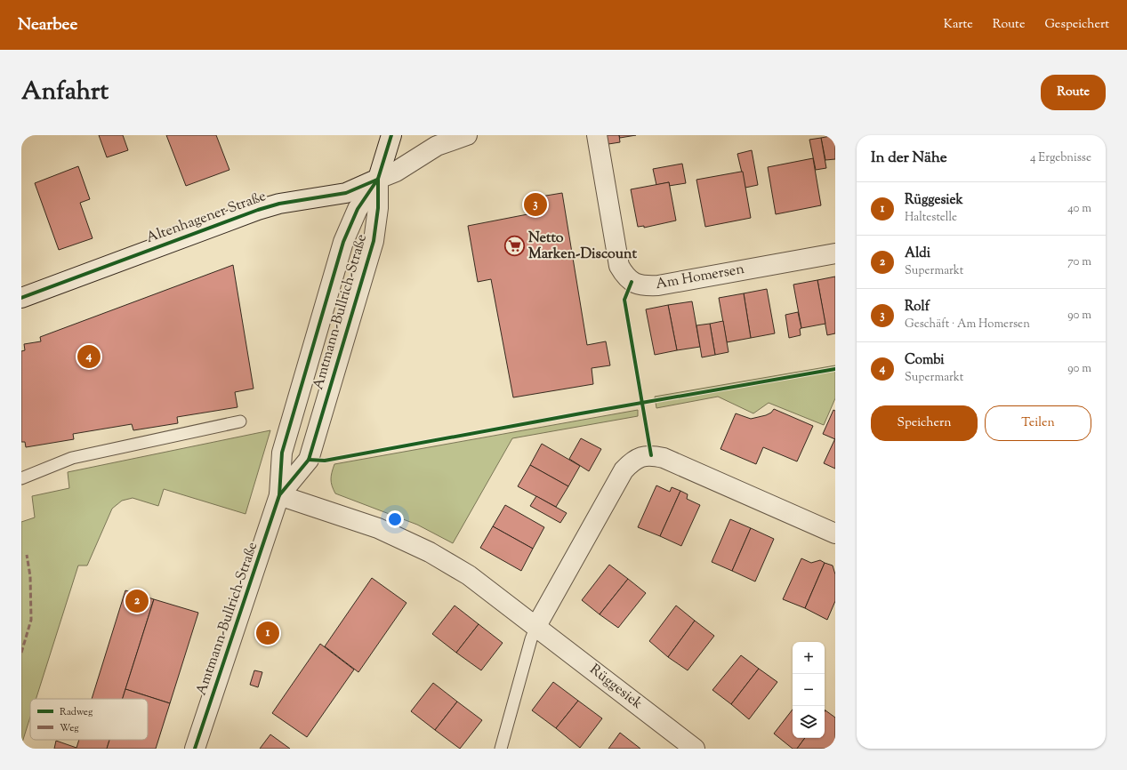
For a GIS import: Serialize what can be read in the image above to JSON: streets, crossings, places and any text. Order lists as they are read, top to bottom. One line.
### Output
{"streets":{"street":["Altenhagener Straße","Am Homersen","Amtmann-Bullrich-Straße","Rüggesiek"]},"crossings":[["Altenhagener Straße","Amtmann-Bullrich-Straße"],["Amtmann-Bullrich-Straße","Rüggesiek"]],"places":{"supermarket":["Netto Marken-Discount"]},"legend":["Radweg","Weg"],"page":{"header":"Nearbee","nav":["Karte","Route","Gespeichert"],"title":"Anfahrt","buttons":["Route",["Speichern","Teilen"]],"heading":["In der Nähe","4 Ergebnisse"],"list":[{"mark":"1","name":"Rüggesiek","note":"Haltestelle","value":"40 m"},{"mark":"2","name":"Aldi","note":"Supermarkt","value":"70 m"},{"mark":"3","name":"Rolf","note":"Geschäft · Am Homersen","value":"90 m"},{"mark":"4","name":"Combi","note":"Supermarkt","value":"90 m"}],"pins":["3","4","2","1"],"map_buttons":["+","−"]}}
